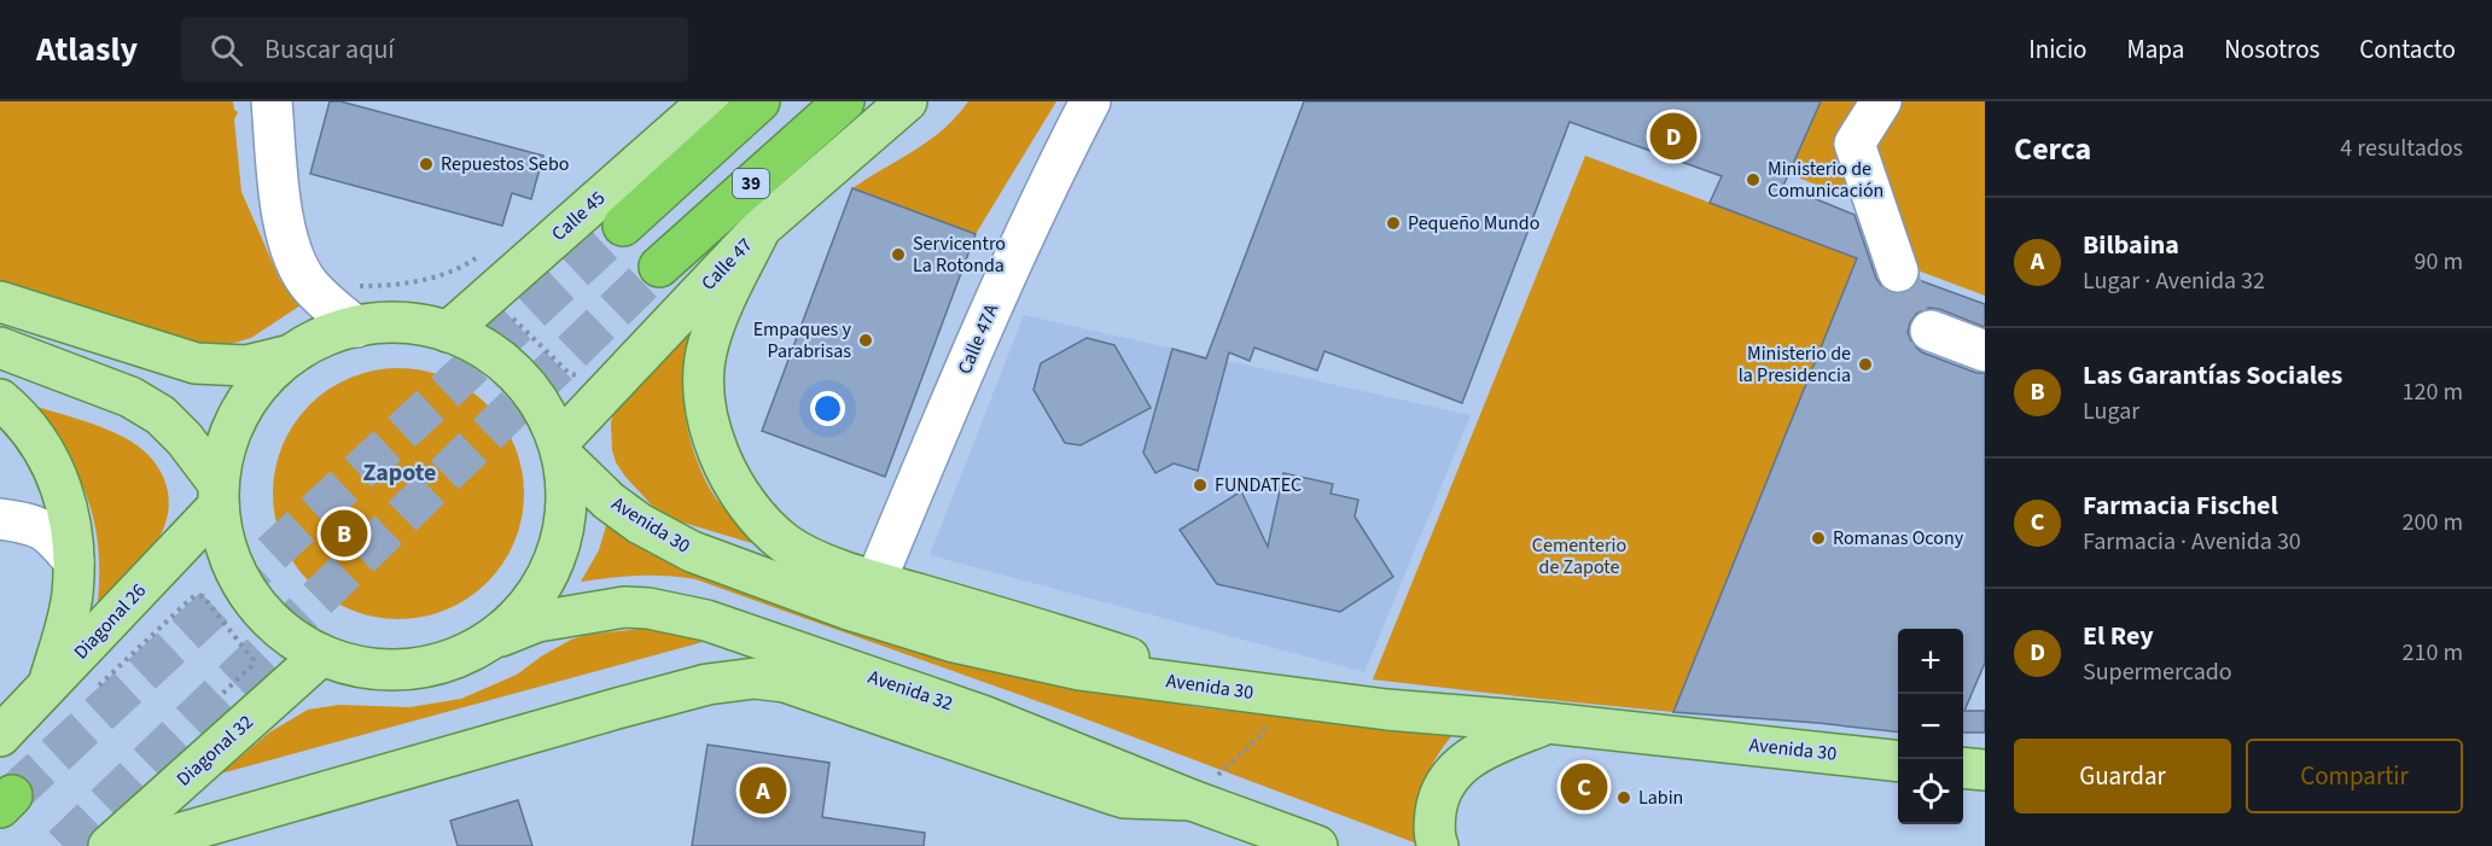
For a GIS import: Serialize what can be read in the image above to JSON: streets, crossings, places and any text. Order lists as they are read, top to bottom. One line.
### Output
{"streets":{"highway":["39"],"main road":["Calle 45","Calle 47","Avenida 30","Diagonal 26","Avenida 32","Diagonal 32"],"street":["Calle 47A"]},"crossings":[["Calle 47","Avenida 30"]],"districts":["Zapote"],"parks":["Cementerio de Zapote"],"places":["Repuestos Sebo","Ministerio de Comunicación","Pequeño Mundo","Servicentro La Rotonda","Empaques y Parabrisas","Ministerio de la Presidencia","FUNDATEC","Romanas Ocony","Labin"],"page":{"header":"Atlasly","search":"Buscar aquí","nav":["Inicio","Mapa","Nosotros","Contacto"],"heading":["Cerca","4 resultados"],"pins":["D","B","C","A"],"list":[{"mark":"A","name":"Bilbaina","note":"Lugar · Avenida 32","value":"90 m"},{"mark":"B","name":"Las Garantías Sociales","note":"Lugar","value":"120 m"},{"mark":"C","name":"Farmacia Fischel","note":"Farmacia · Avenida 30","value":"200 m"},{"mark":"D","name":"El Rey","note":"Supermercado","value":"210 m"}],"map_buttons":["+","−"],"buttons":["Guardar","Compartir"]}}
